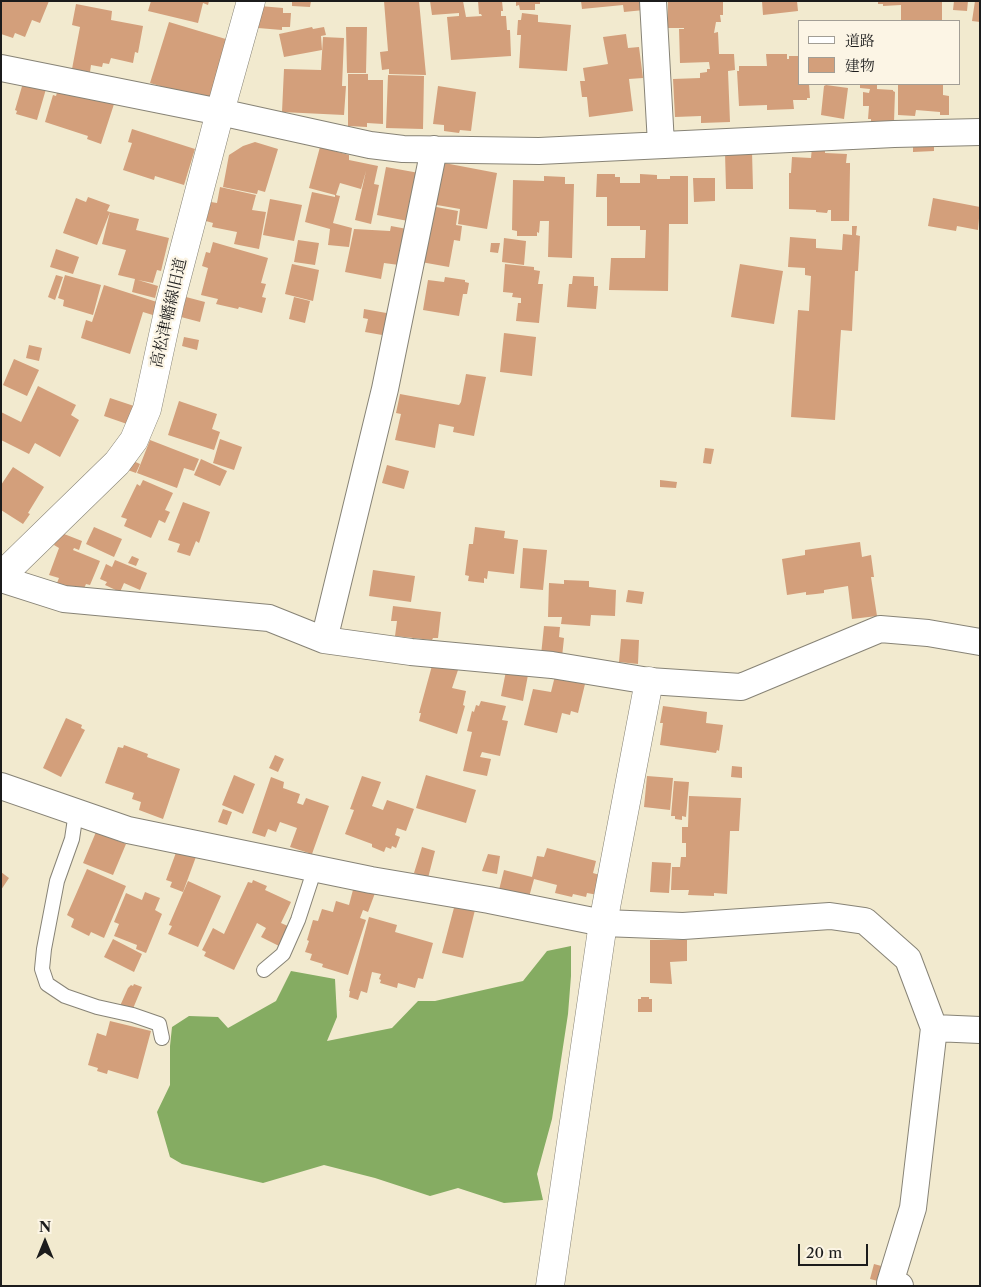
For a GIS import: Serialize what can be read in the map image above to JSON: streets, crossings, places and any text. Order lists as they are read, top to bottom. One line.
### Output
{"streets":{"street":["高松津幡線旧道"]},"legend":["道路","建物"],"scale_bar":"20 m","north":"top"}
